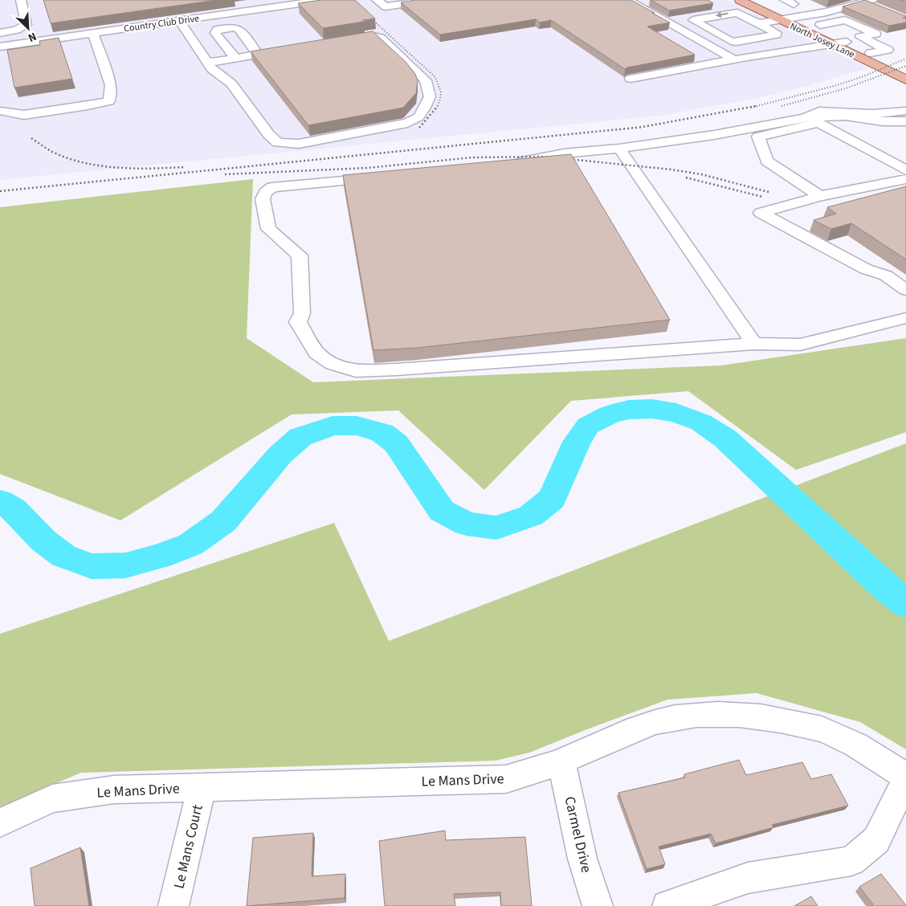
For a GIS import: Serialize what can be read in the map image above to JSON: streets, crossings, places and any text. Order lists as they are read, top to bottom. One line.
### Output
{"streets":{"main road":["North Josey Lane"],"street":["Country Club Drive","Le Mans Drive","Carmel Drive","Le Mans Court"]},"crossings":[["Le Mans Drive","Carmel Drive"],["Le Mans Drive","Le Mans Court"]],"north":"bottom right"}
